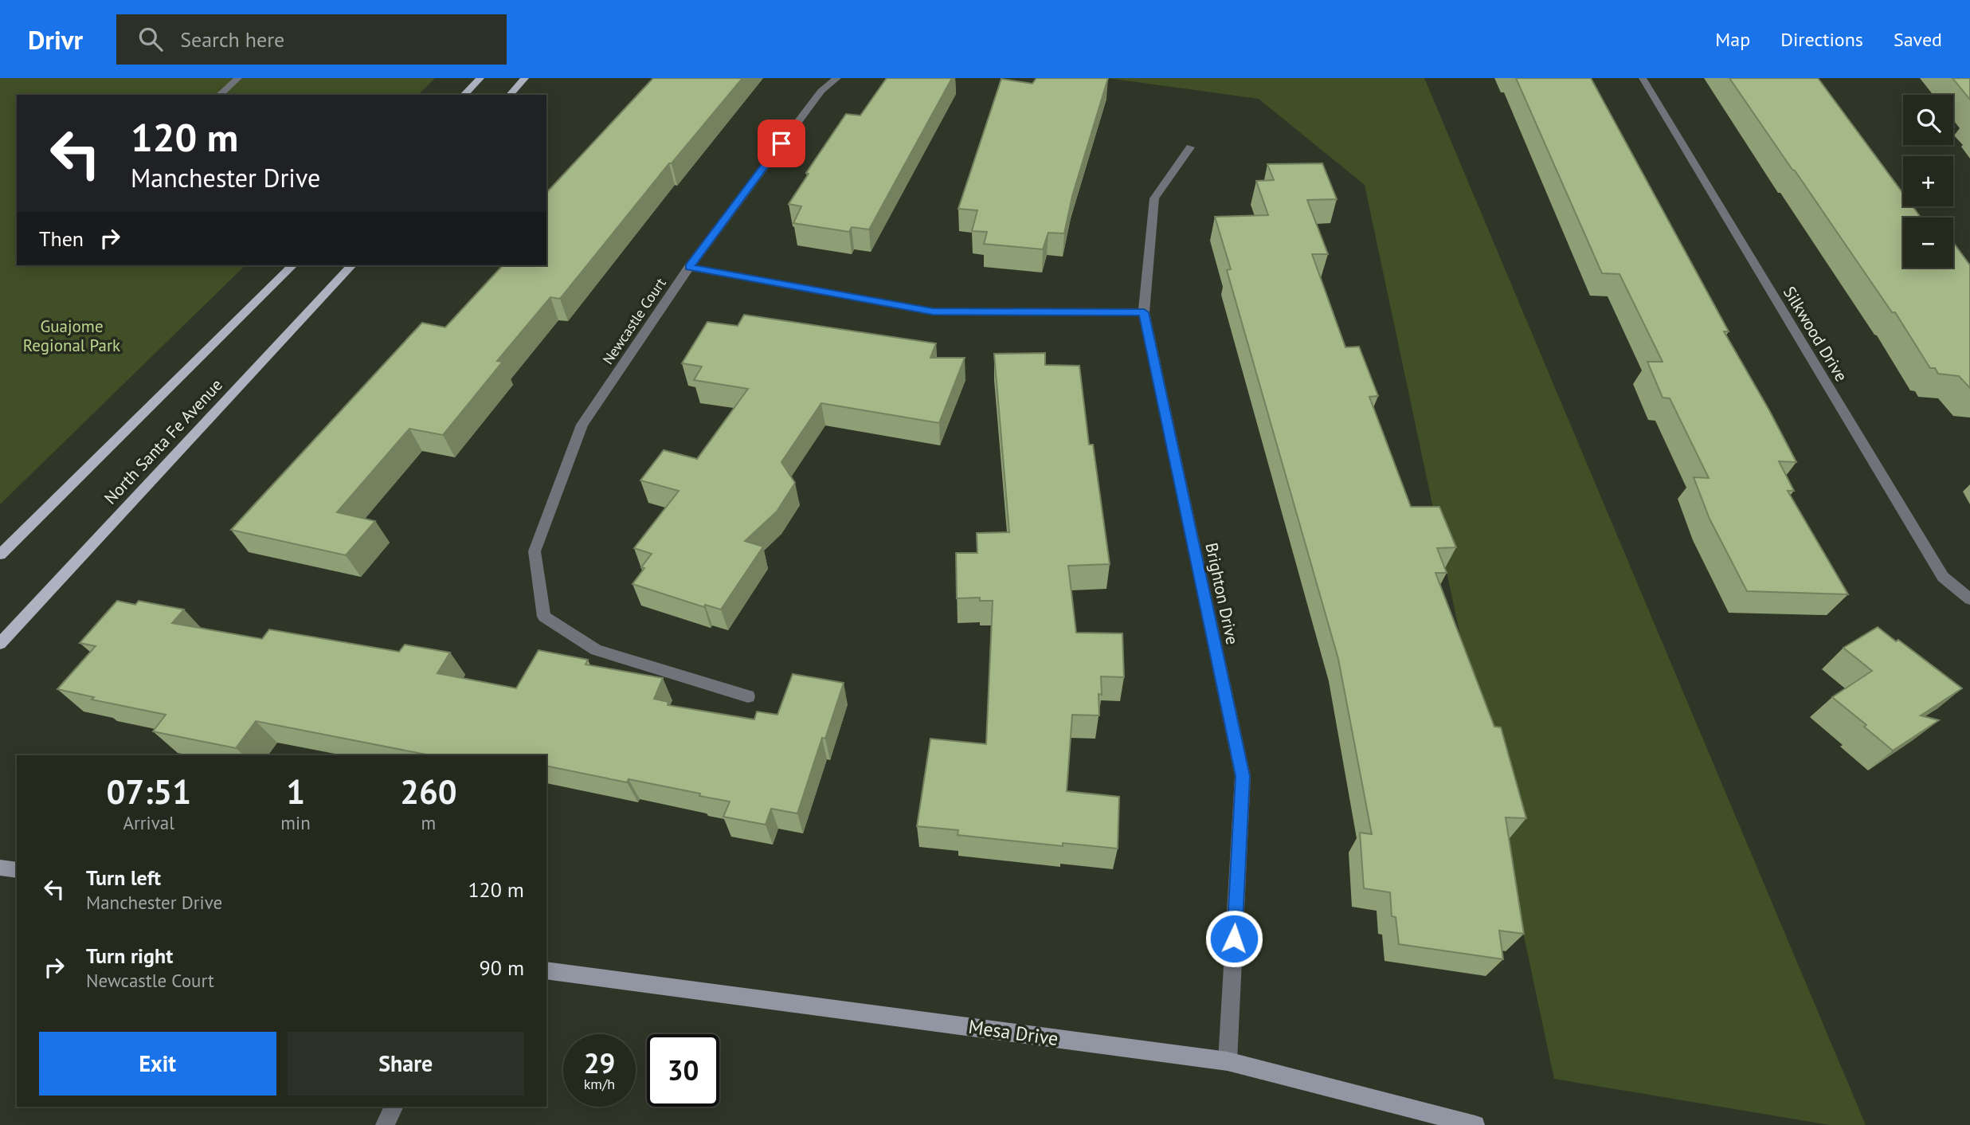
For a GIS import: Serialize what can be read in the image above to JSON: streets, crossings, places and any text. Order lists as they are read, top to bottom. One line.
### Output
{"streets":{"main road":["North Santa Fe Avenue","Mesa Drive"],"street":["Newcastle Court","Silkwood Drive","Brighton Drive"]},"crossings":[["Brighton Drive","Mesa Drive"]],"parks":["Guajome Regional Park"],"page":{"header":"Drivr","search":"Search here","nav":["Map","Directions","Saved"],"map_buttons":["+","−"],"turn":["120 m","Manchester Drive"],"then":"Then","eta":["07:51","Arrival","1","min","260","m"],"list":[{"name":"Turn left","note":"Manchester Drive","value":"120 m"},{"name":"Turn right","note":"Newcastle Court","value":"90 m"}],"buttons":["Exit","Share"],"speed":"29 km/h","limit":"30"}}
